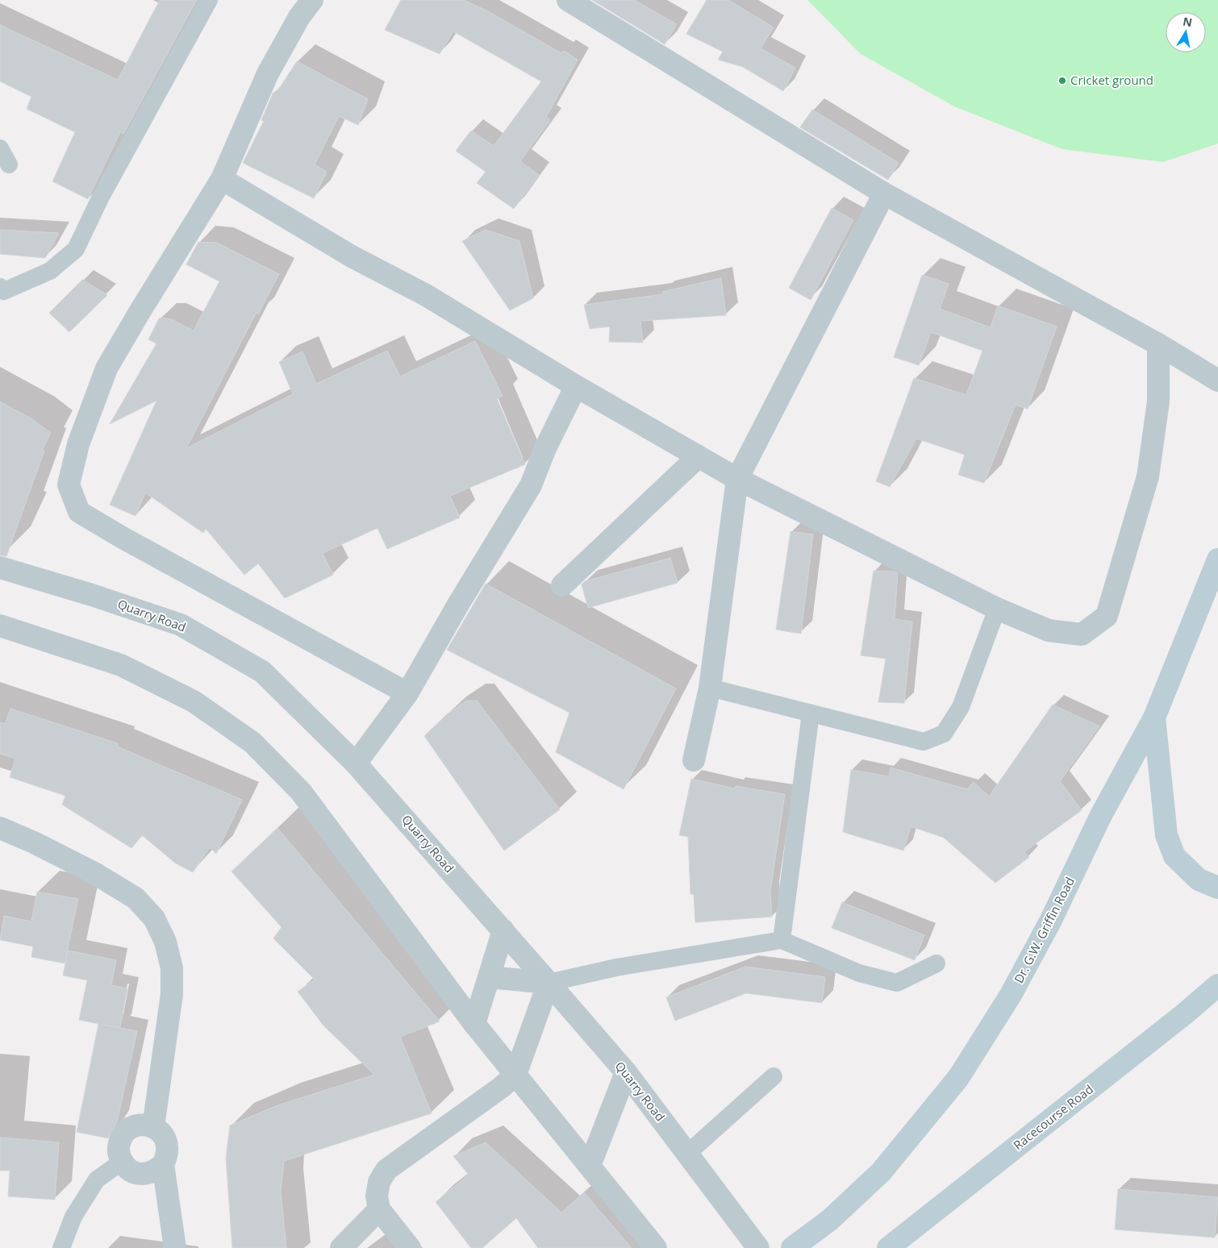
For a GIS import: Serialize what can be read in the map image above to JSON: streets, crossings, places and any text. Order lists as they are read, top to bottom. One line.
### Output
{"streets":{"main road":["Dr. G.W. Griffin Road","Racecourse Road"],"street":["Quarry Road"]},"places":["Cricket ground"],"north":"top"}
